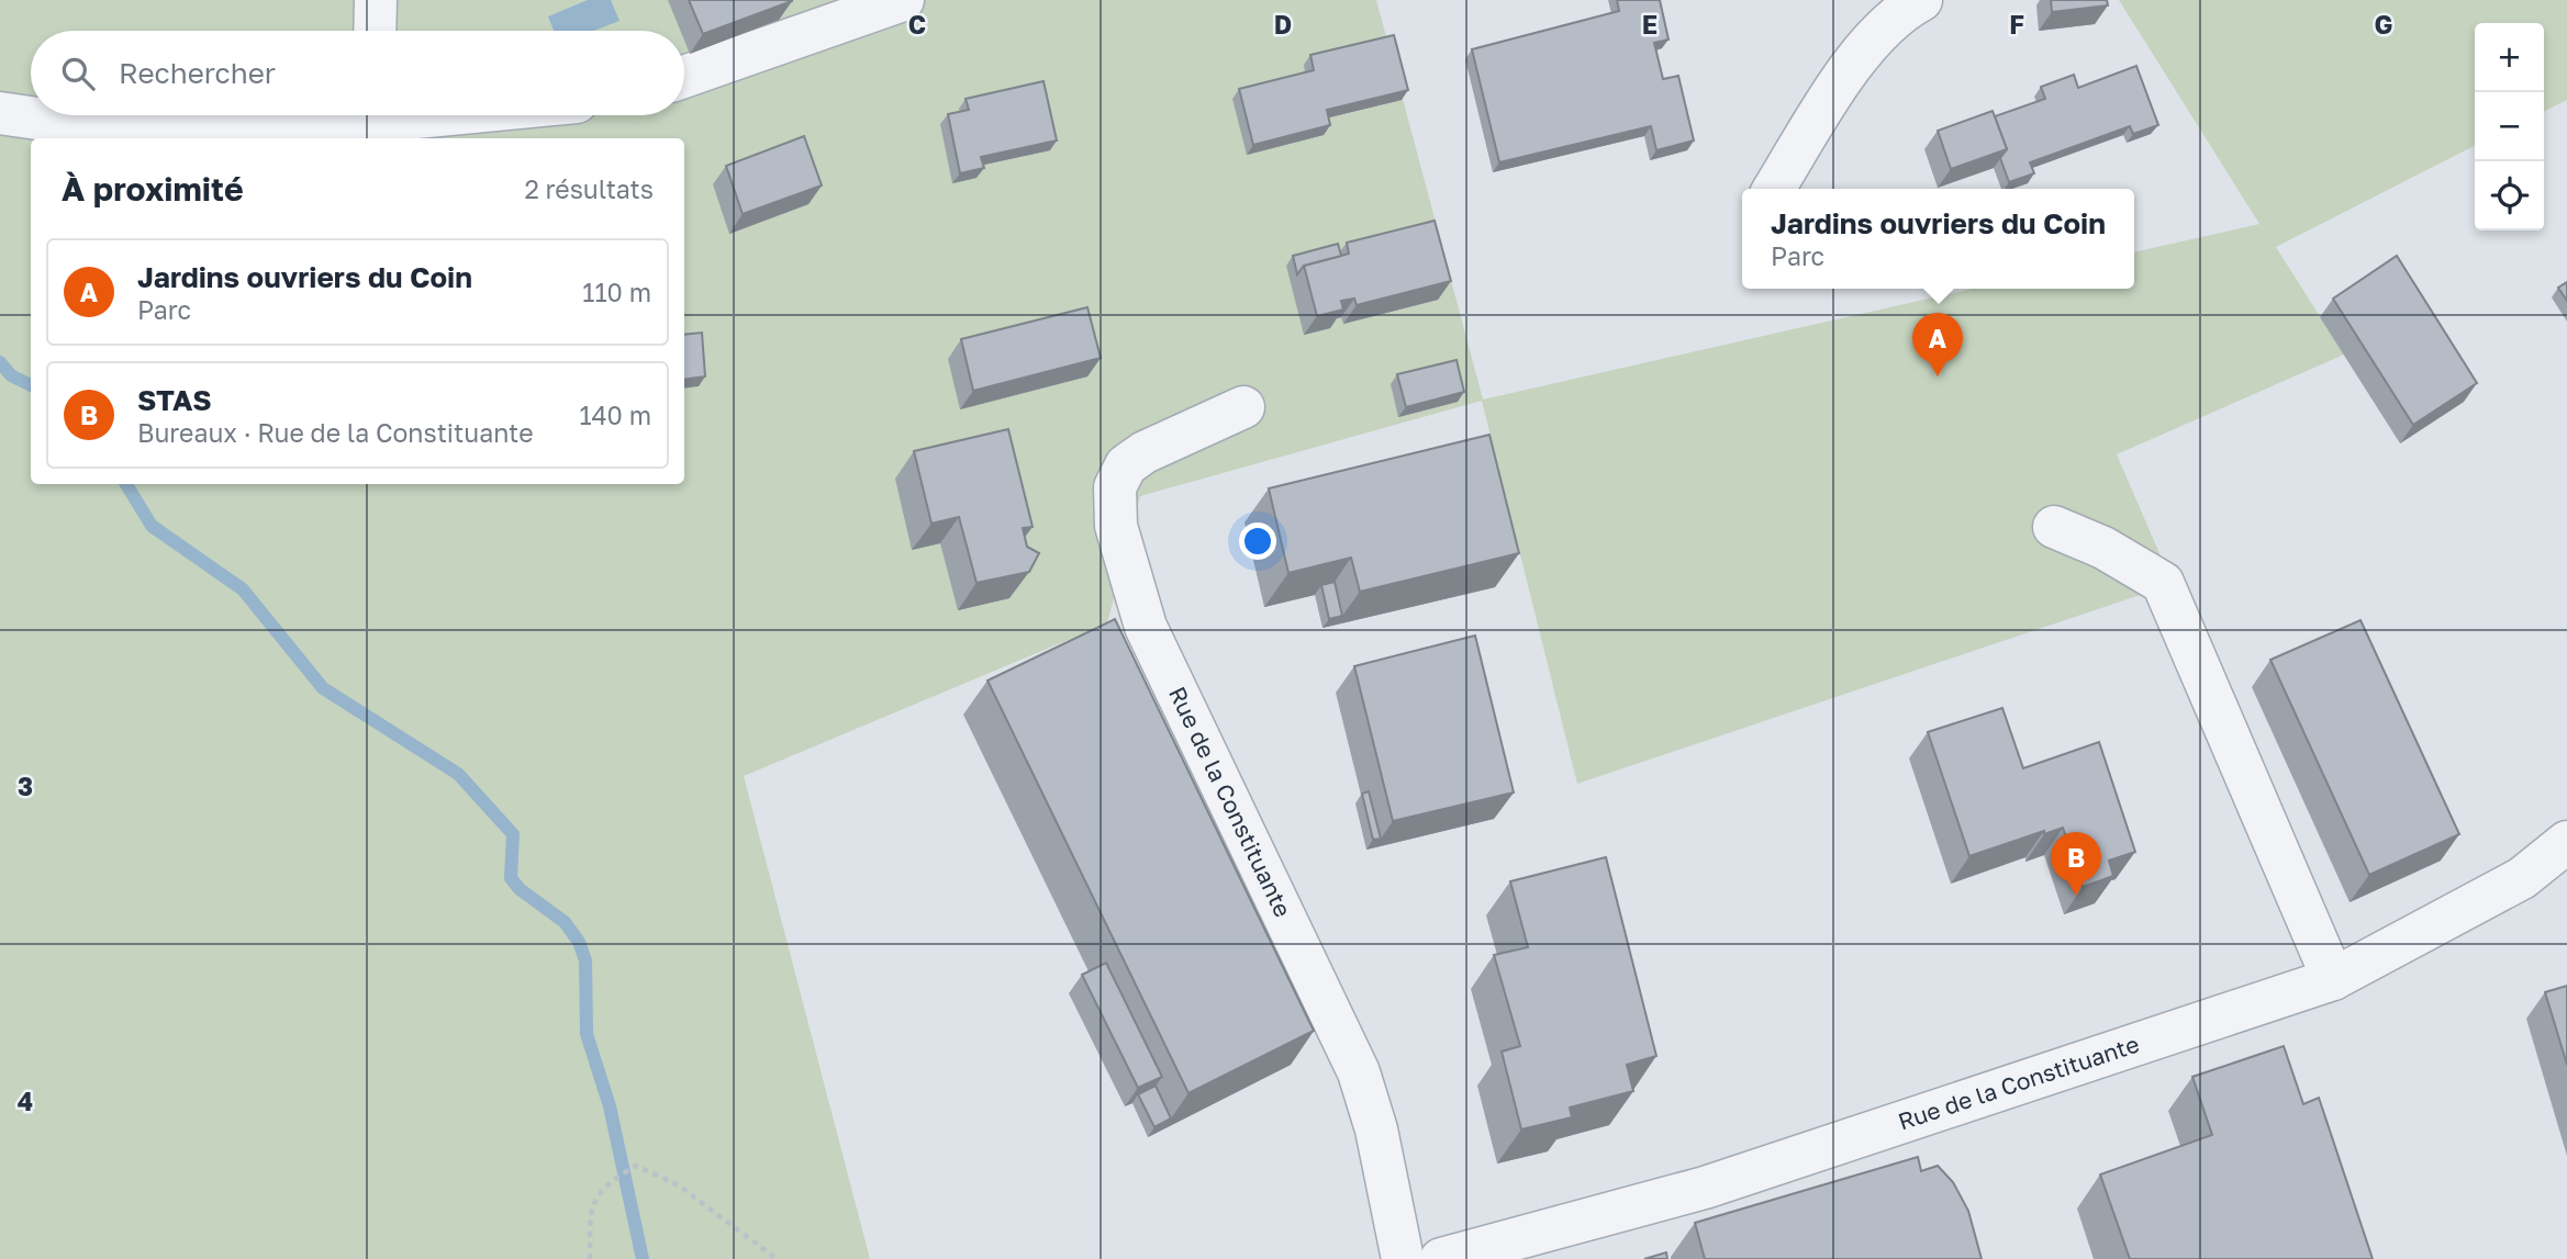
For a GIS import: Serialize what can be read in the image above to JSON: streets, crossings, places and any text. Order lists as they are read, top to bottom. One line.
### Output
{"streets":{"street":["Rue de la Constituante"]},"page":{"map_buttons":["+","−"],"search":"Rechercher","heading":["À proximité","2 résultats"],"popup":["Jardins ouvriers du Coin","Parc"],"list":[{"mark":"A","name":"Jardins ouvriers du Coin","note":"Parc","value":"110 m"},{"mark":"B","name":"STAS","note":"Bureaux · Rue de la Constituante","value":"140 m"}],"pins":["A","B"]},"grid":{"columns":["C","D","E","F","G"],"rows":["3","4"]}}
